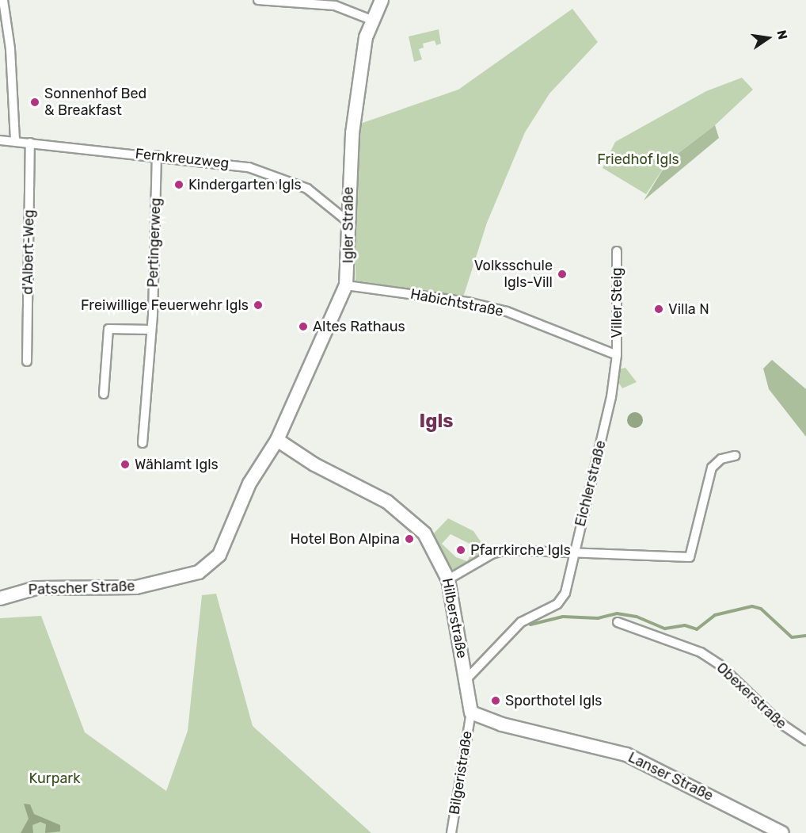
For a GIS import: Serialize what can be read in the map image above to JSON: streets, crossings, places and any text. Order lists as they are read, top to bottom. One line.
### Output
{"streets":{"main road":["Igler Straße","Patscher Straße","Hilberstraße","Lanser Straße"],"street":["Fernkreuzweg","Pertingerweg","d'Albert-Weg","Habichtstraße","Viller Steig","Eichlerstraße","Obexerstraße","Bilgeristraße"]},"crossings":[["Fernkreuzweg","Igler Straße"],["Fernkreuzweg","Pertingerweg"],["Fernkreuzweg","d'Albert-Weg"],["Igler Straße","Habichtstraße"],["Igler Straße","Patscher Straße"],["Igler Straße","Hilberstraße"],["Habichtstraße","Viller Steig"],["Habichtstraße","Eichlerstraße"],["Viller Steig","Eichlerstraße"],["Eichlerstraße","Hilberstraße"],["Patscher Straße","Hilberstraße"],["Hilberstraße","Bilgeristraße"],["Hilberstraße","Lanser Straße"],["Bilgeristraße","Lanser Straße"]],"districts":["Igls"],"parks":["Friedhof Igls","Kurpark"],"places":["Sonnenhof Bed & Breakfast","Kindergarten Igls","Volksschule Igls-Vill","Freiwillige Feuerwehr Igls","Villa N","Altes Rathaus","Wählamt Igls","Hotel Bon Alpina","Pfarrkirche Igls","Sporthotel Igls"],"north":"right"}
